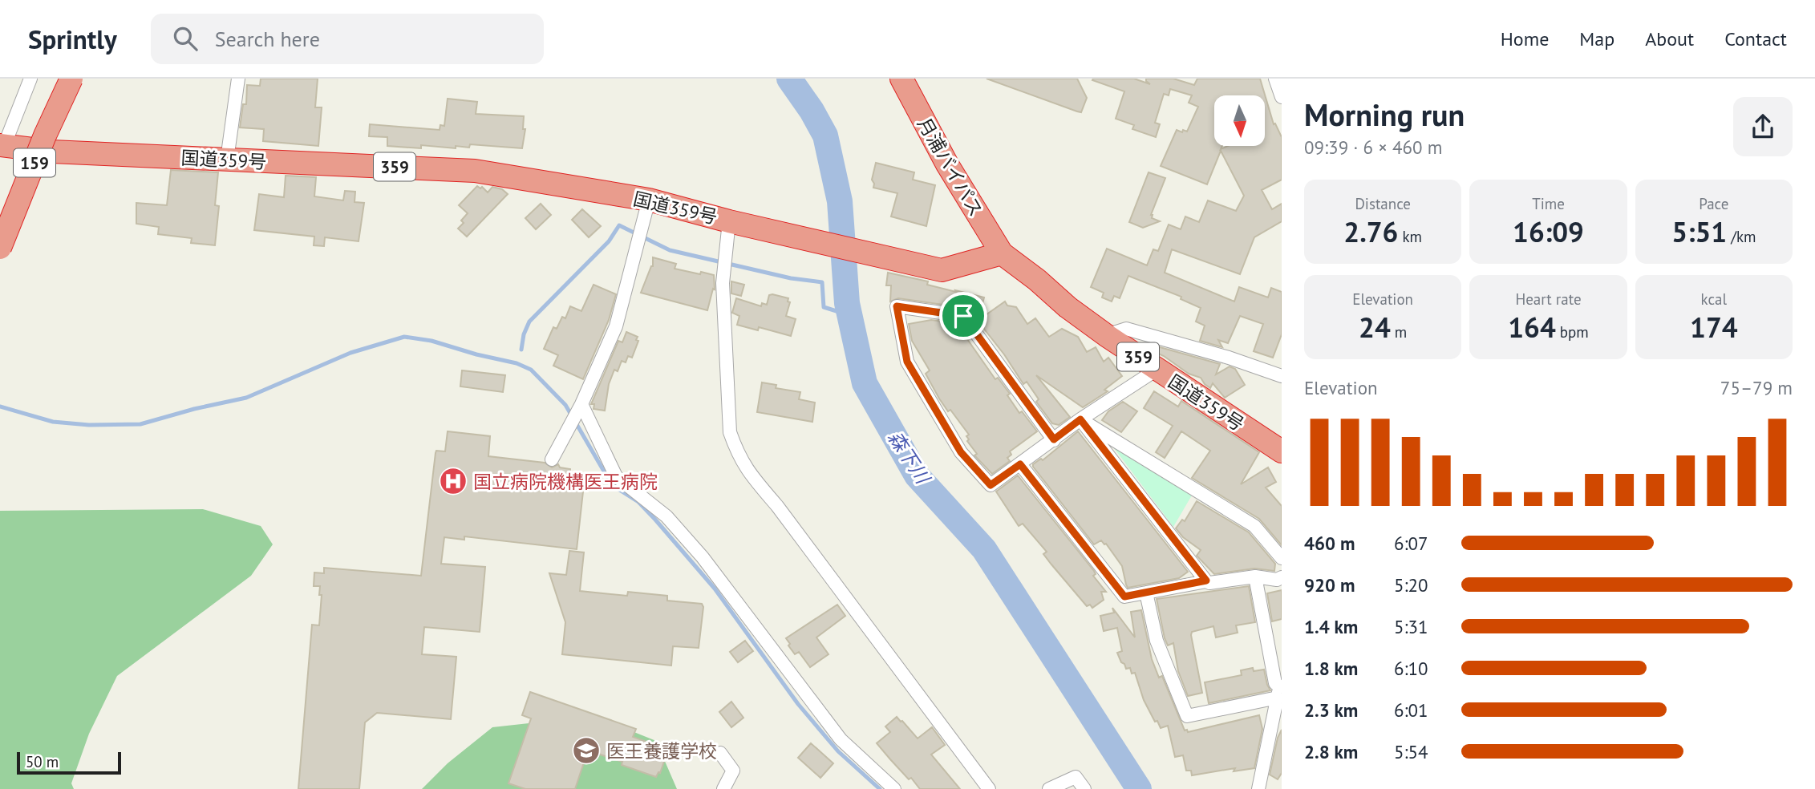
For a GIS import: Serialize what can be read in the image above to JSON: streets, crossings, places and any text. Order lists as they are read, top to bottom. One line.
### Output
{"streets":{"highway":["国道359号","159","359","月浦バイパス"]},"crossings":[["国道359号","月浦バイパス"]],"water":["森下川"],"places":{"hospital":["国立病院機構医王病院"],"school or university":["医王養護学校"]},"scale_bar":"50 m","north":"bottom","page":{"header":"Sprintly","search":"Search here","nav":["Home","Map","About","Contact"],"heading":["Morning run","09:39 · 6 × 460 m"],"stats":[["Distance","2.76 km"],["Time","16:09"],["Pace","5:51 /km"],["Elevation","24 m"],["Heart rate","164 bpm"],["kcal","174"]],"chart":["Elevation","75–79 m"],"list":[{"name":"460 m","note":"6:07"},{"name":"920 m","note":"5:20"},{"name":"1.4 km","note":"5:31"},{"name":"1.8 km","note":"6:10"},{"name":"2.3 km","note":"6:01"},{"name":"2.8 km","note":"5:54"}],"scale":"50 m"}}
